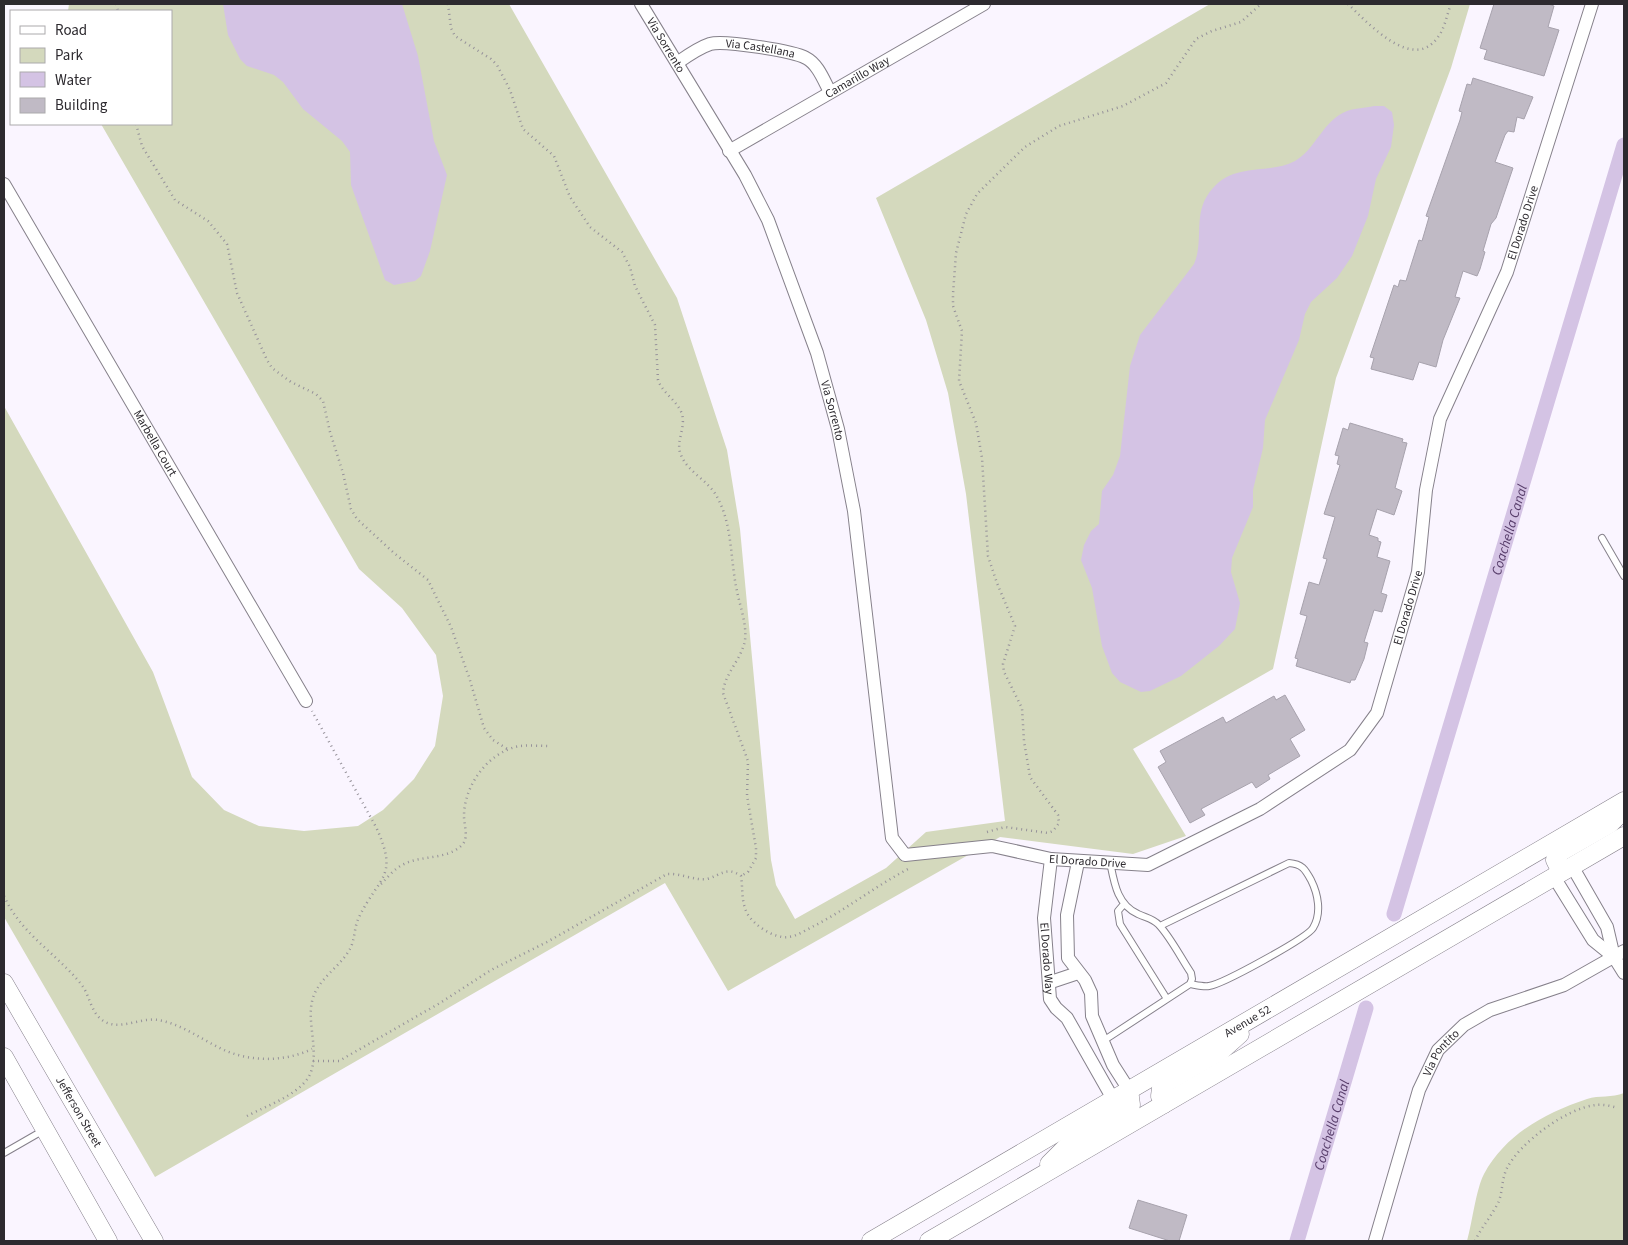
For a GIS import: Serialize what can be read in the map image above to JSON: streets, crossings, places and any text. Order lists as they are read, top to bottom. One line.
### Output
{"streets":{"main road":["Avenue 52","Jefferson Street"],"street":["Via Sorrento","Via Castellana","Camarillo Way","El Dorado Drive","Marbella Court","El Dorado Way","Via Pontito"]},"crossings":[["Via Sorrento","Via Castellana"],["Via Sorrento","Camarillo Way"],["Via Sorrento","El Dorado Drive"],["Via Castellana","Camarillo Way"],["El Dorado Drive","El Dorado Way"],["El Dorado Way","Avenue 52"]],"water":["Coachella Canal"],"legend":["Road","Park","Water","Building"]}
